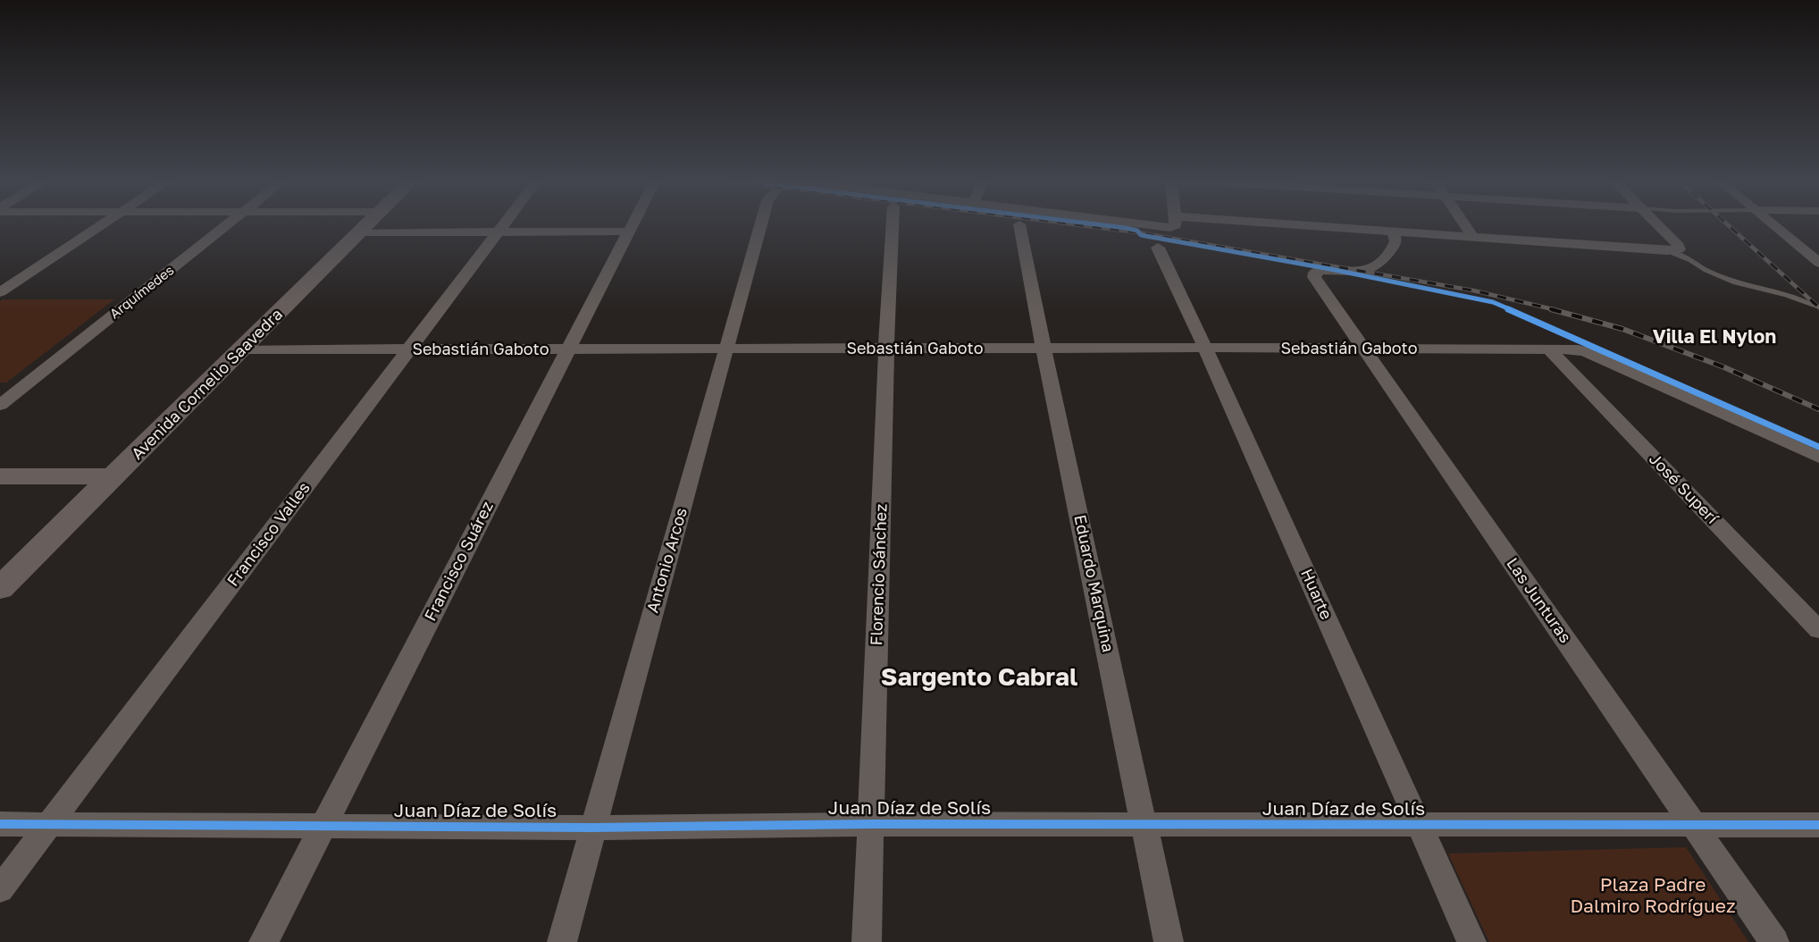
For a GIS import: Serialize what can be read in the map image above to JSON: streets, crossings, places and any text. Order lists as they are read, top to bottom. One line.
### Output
{"streets":{"main road":["Avenida Cornelio Saavedra"],"street":["Arquímedes","Sebastián Gaboto","José Superí","Francisco Valles","Antonio Arcos","Francisco Suárez","Florencio Sánchez","Eduardo Marquina","Huarte","Las Junturas","Juan Díaz de Solís"]},"crossings":[["Sebastián Gaboto","Avenida Cornelio Saavedra"],["Sebastián Gaboto","José Superí"],["Sebastián Gaboto","Francisco Valles"],["Sebastián Gaboto","Antonio Arcos"],["Sebastián Gaboto","Francisco Suárez"],["Sebastián Gaboto","Florencio Sánchez"],["Sebastián Gaboto","Eduardo Marquina"],["Sebastián Gaboto","Huarte"],["Sebastián Gaboto","Las Junturas"],["Francisco Valles","Juan Díaz de Solís"],["Antonio Arcos","Juan Díaz de Solís"],["Francisco Suárez","Juan Díaz de Solís"],["Florencio Sánchez","Juan Díaz de Solís"],["Eduardo Marquina","Juan Díaz de Solís"],["Huarte","Juan Díaz de Solís"],["Las Junturas","Juan Díaz de Solís"]],"districts":["Villa El Nylon","Sargento Cabral"],"parks":["Plaza Padre Dalmiro Rodríguez"]}
